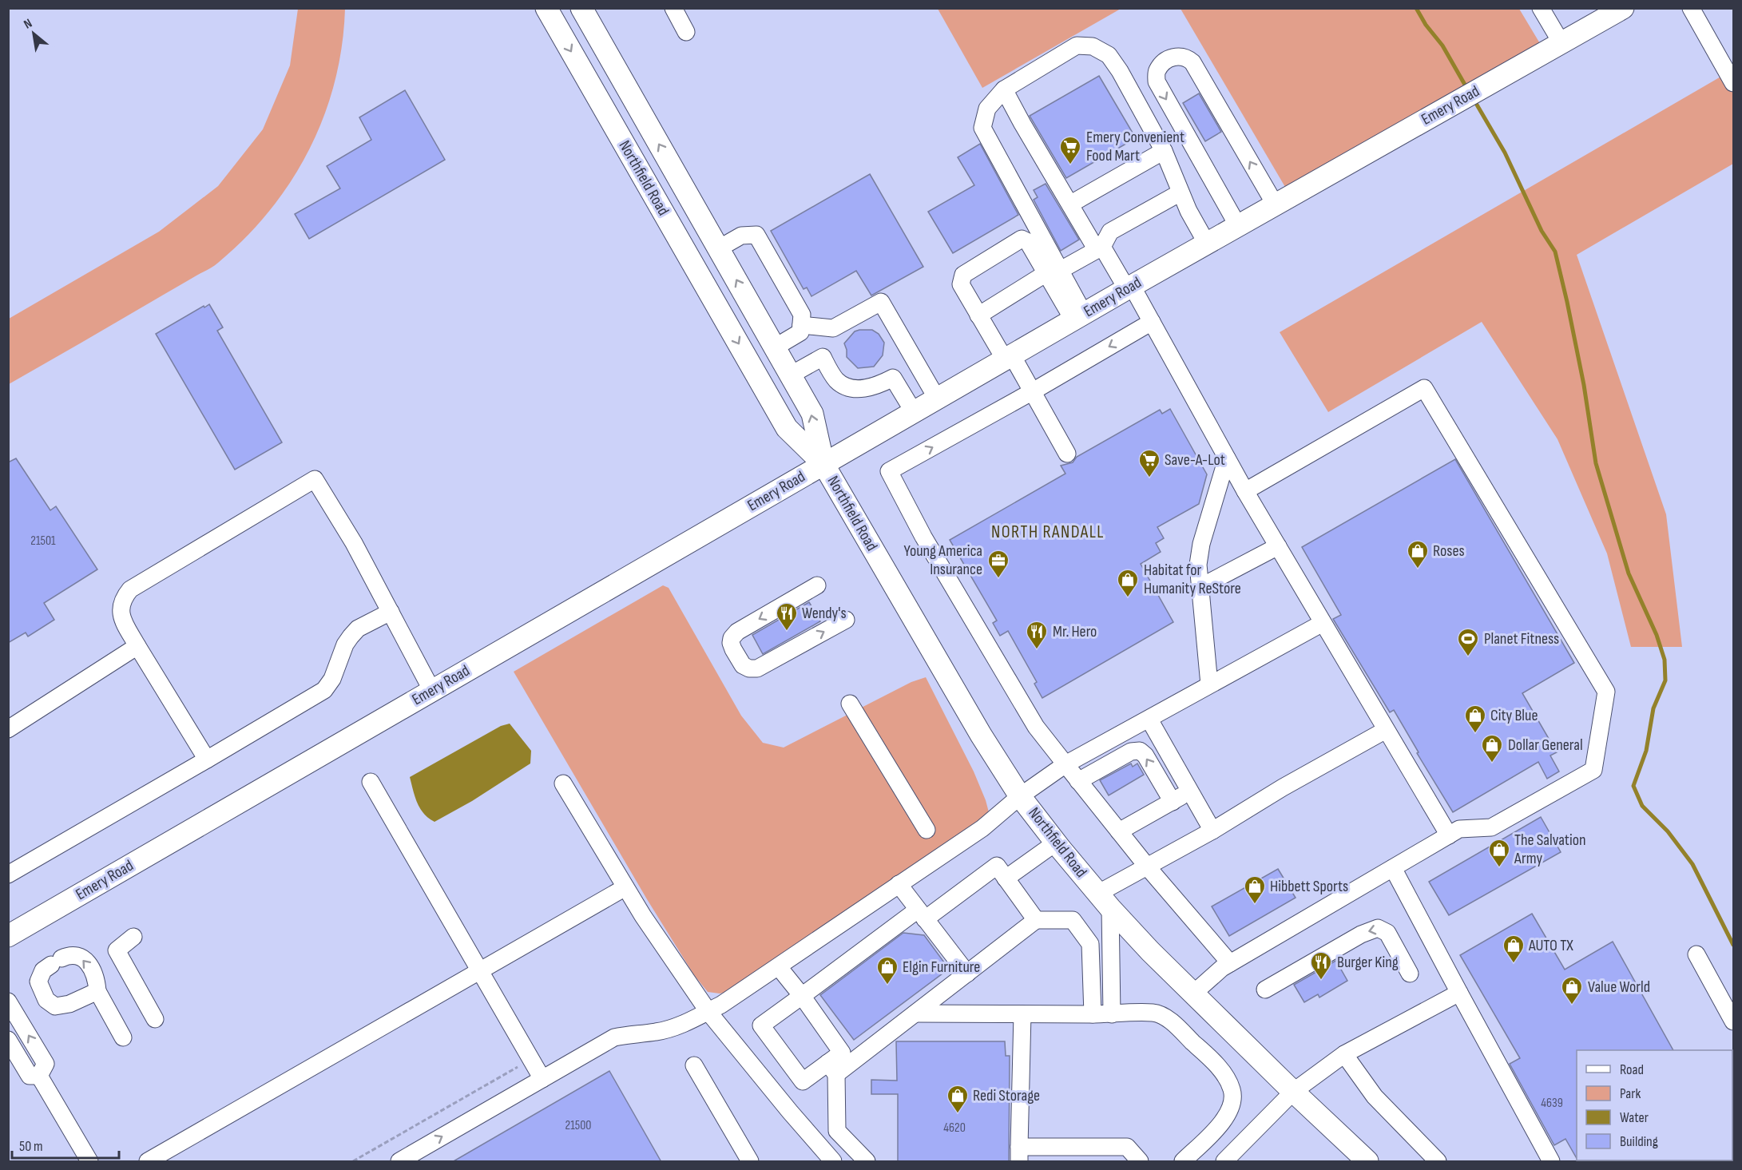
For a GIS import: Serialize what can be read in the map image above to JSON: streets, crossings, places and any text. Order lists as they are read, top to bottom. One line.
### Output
{"streets":{"main road":["Emery Road","Northfield Road"]},"crossings":[["Emery Road","Northfield Road"]],"districts":["NORTH RANDALL"],"places":{"supermarket":["Emery Convenient Food Mart","Save-A-Lot"],"shop":["Roses","Habitat for Humanity ReStore","City Blue","Dollar General","The Salvation Army","Hibbett Sports","AUTO TX","Elgin Furniture","Value World","Redi Storage"],"office":["Young America Insurance"],"restaurant":["Wendy's","Mr. Hero","Burger King"],"sports":["Planet Fitness"]},"house_numbers":["21501","4639","21500","4620"],"legend":["Road","Park","Water","Building"],"scale_bar":"50 m","north":"top left"}
